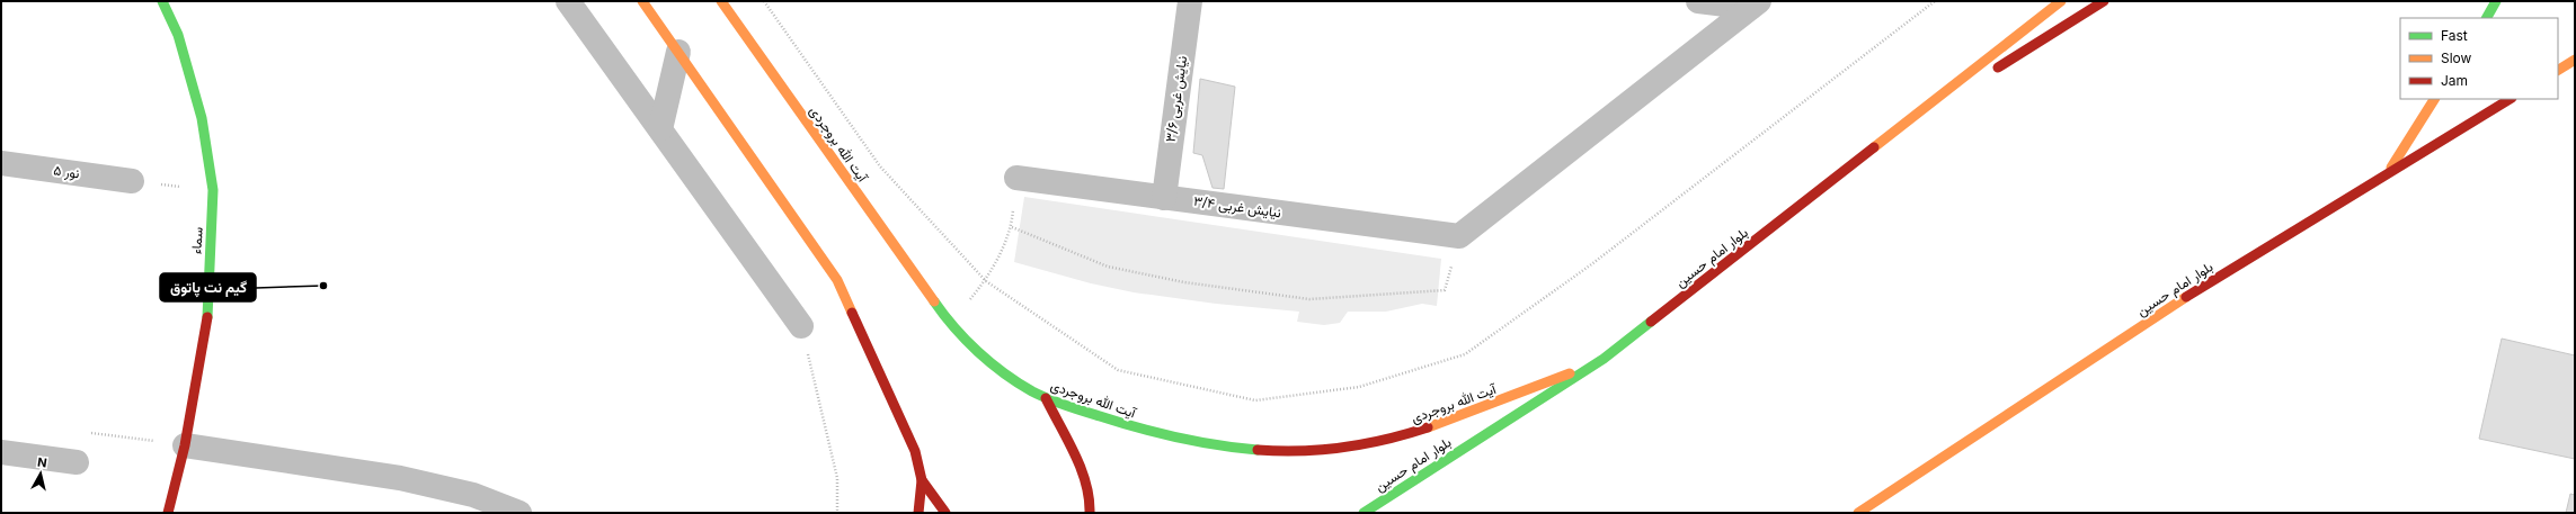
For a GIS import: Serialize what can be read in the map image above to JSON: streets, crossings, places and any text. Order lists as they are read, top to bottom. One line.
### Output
{"streets":{"main road":["آیت الله بروجردی","سماء","بلوار امام حسین"],"street":["نیایش غربی ۳/۶","نور ۵","نیایش غربی ۳/۴"]},"crossings":[["نیایش غربی ۳/۶","نیایش غربی ۳/۴"],["آیت الله بروجردی","بلوار امام حسین"]],"places":["گیم نت پاتوق"],"legend":["Fast","Slow","Jam"],"north":"top"}
